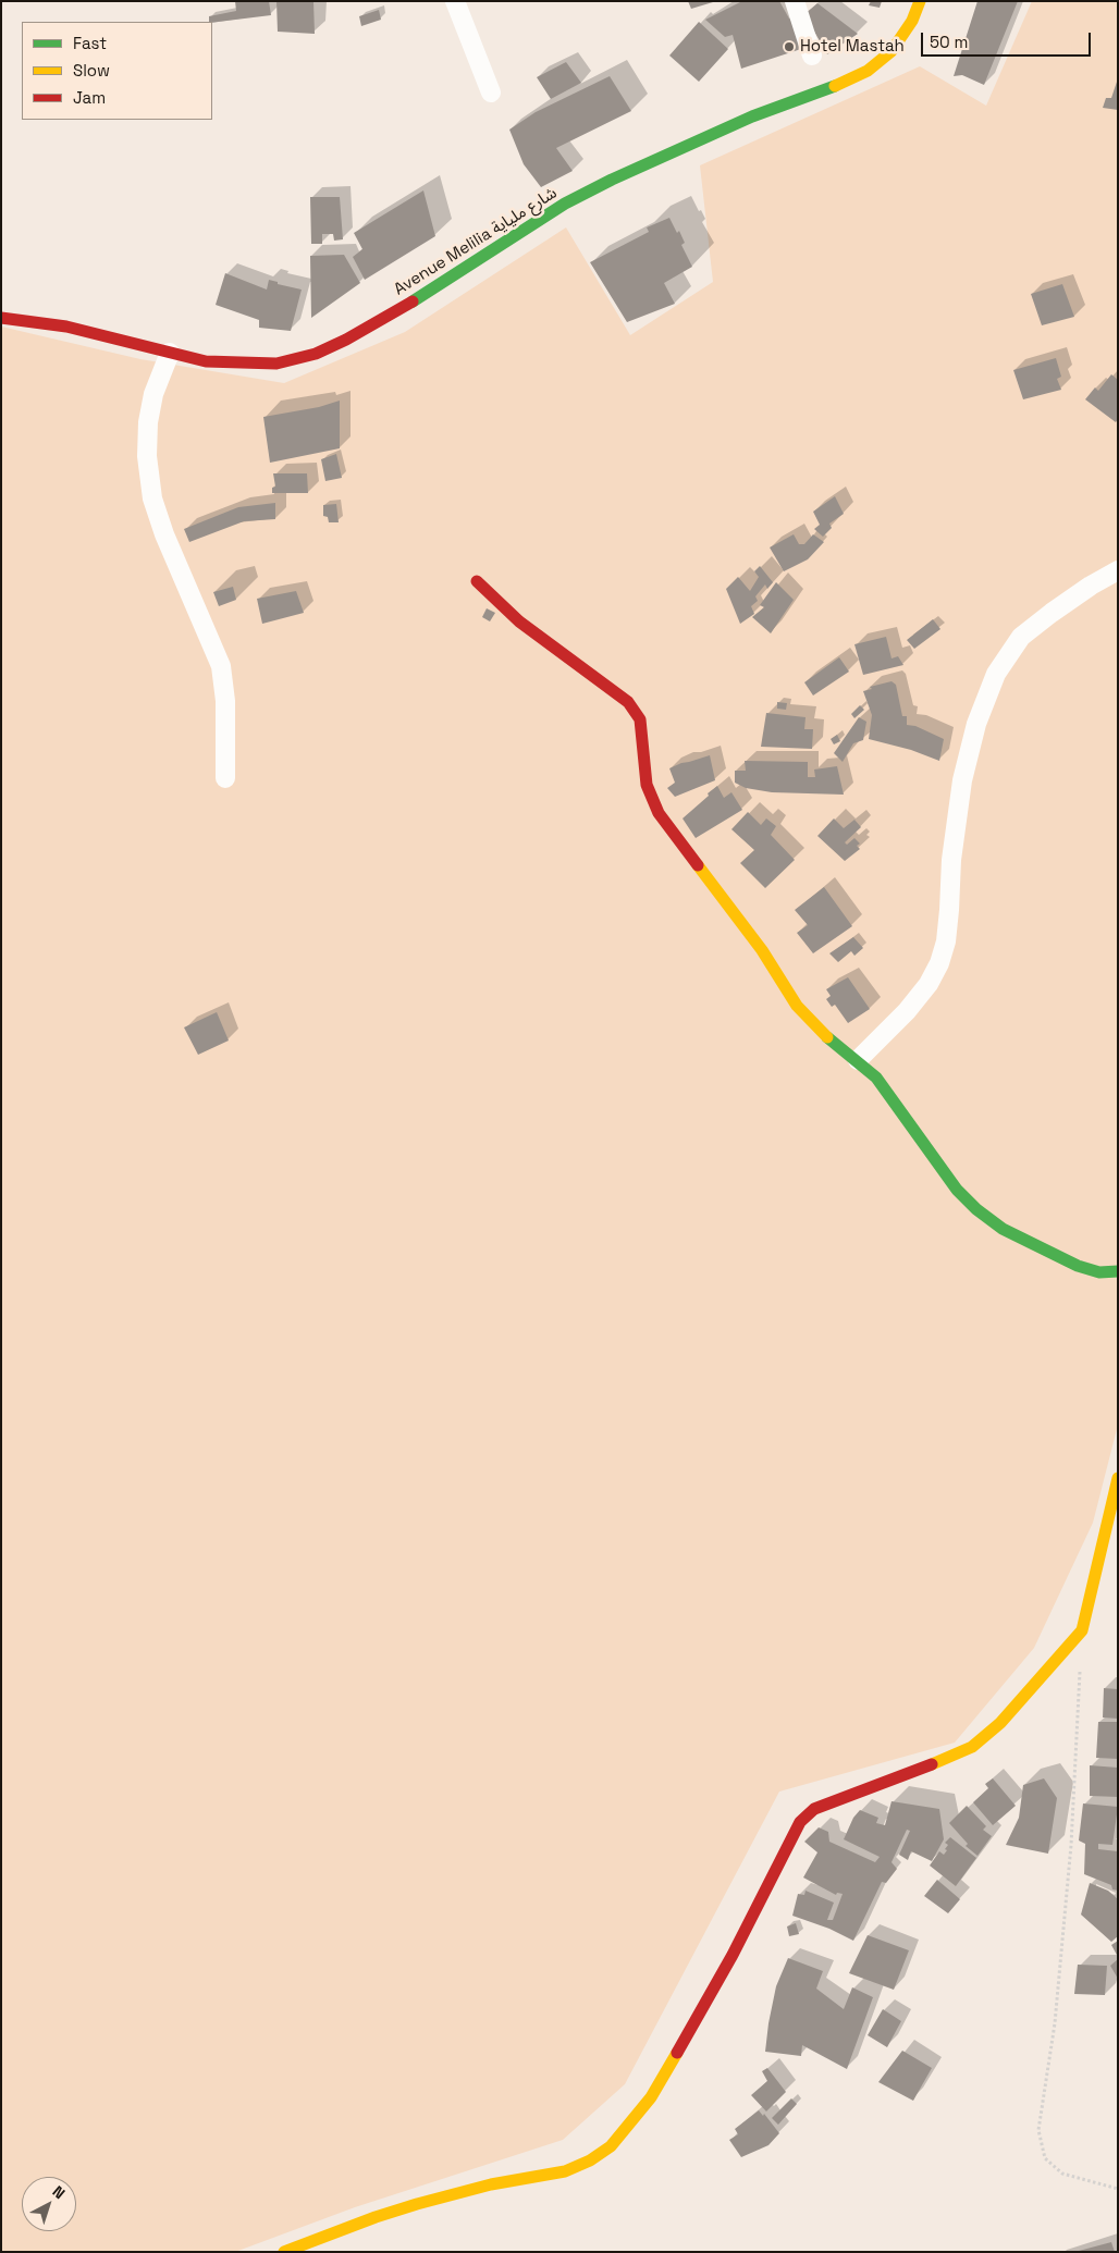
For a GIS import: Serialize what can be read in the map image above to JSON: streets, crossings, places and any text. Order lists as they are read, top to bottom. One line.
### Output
{"streets":{"street":["Avenue Melilia شارع ملياية"]},"places":["Hotel Mastah"],"legend":["Fast","Slow","Jam"],"scale_bar":"50 m","north":"top right"}
